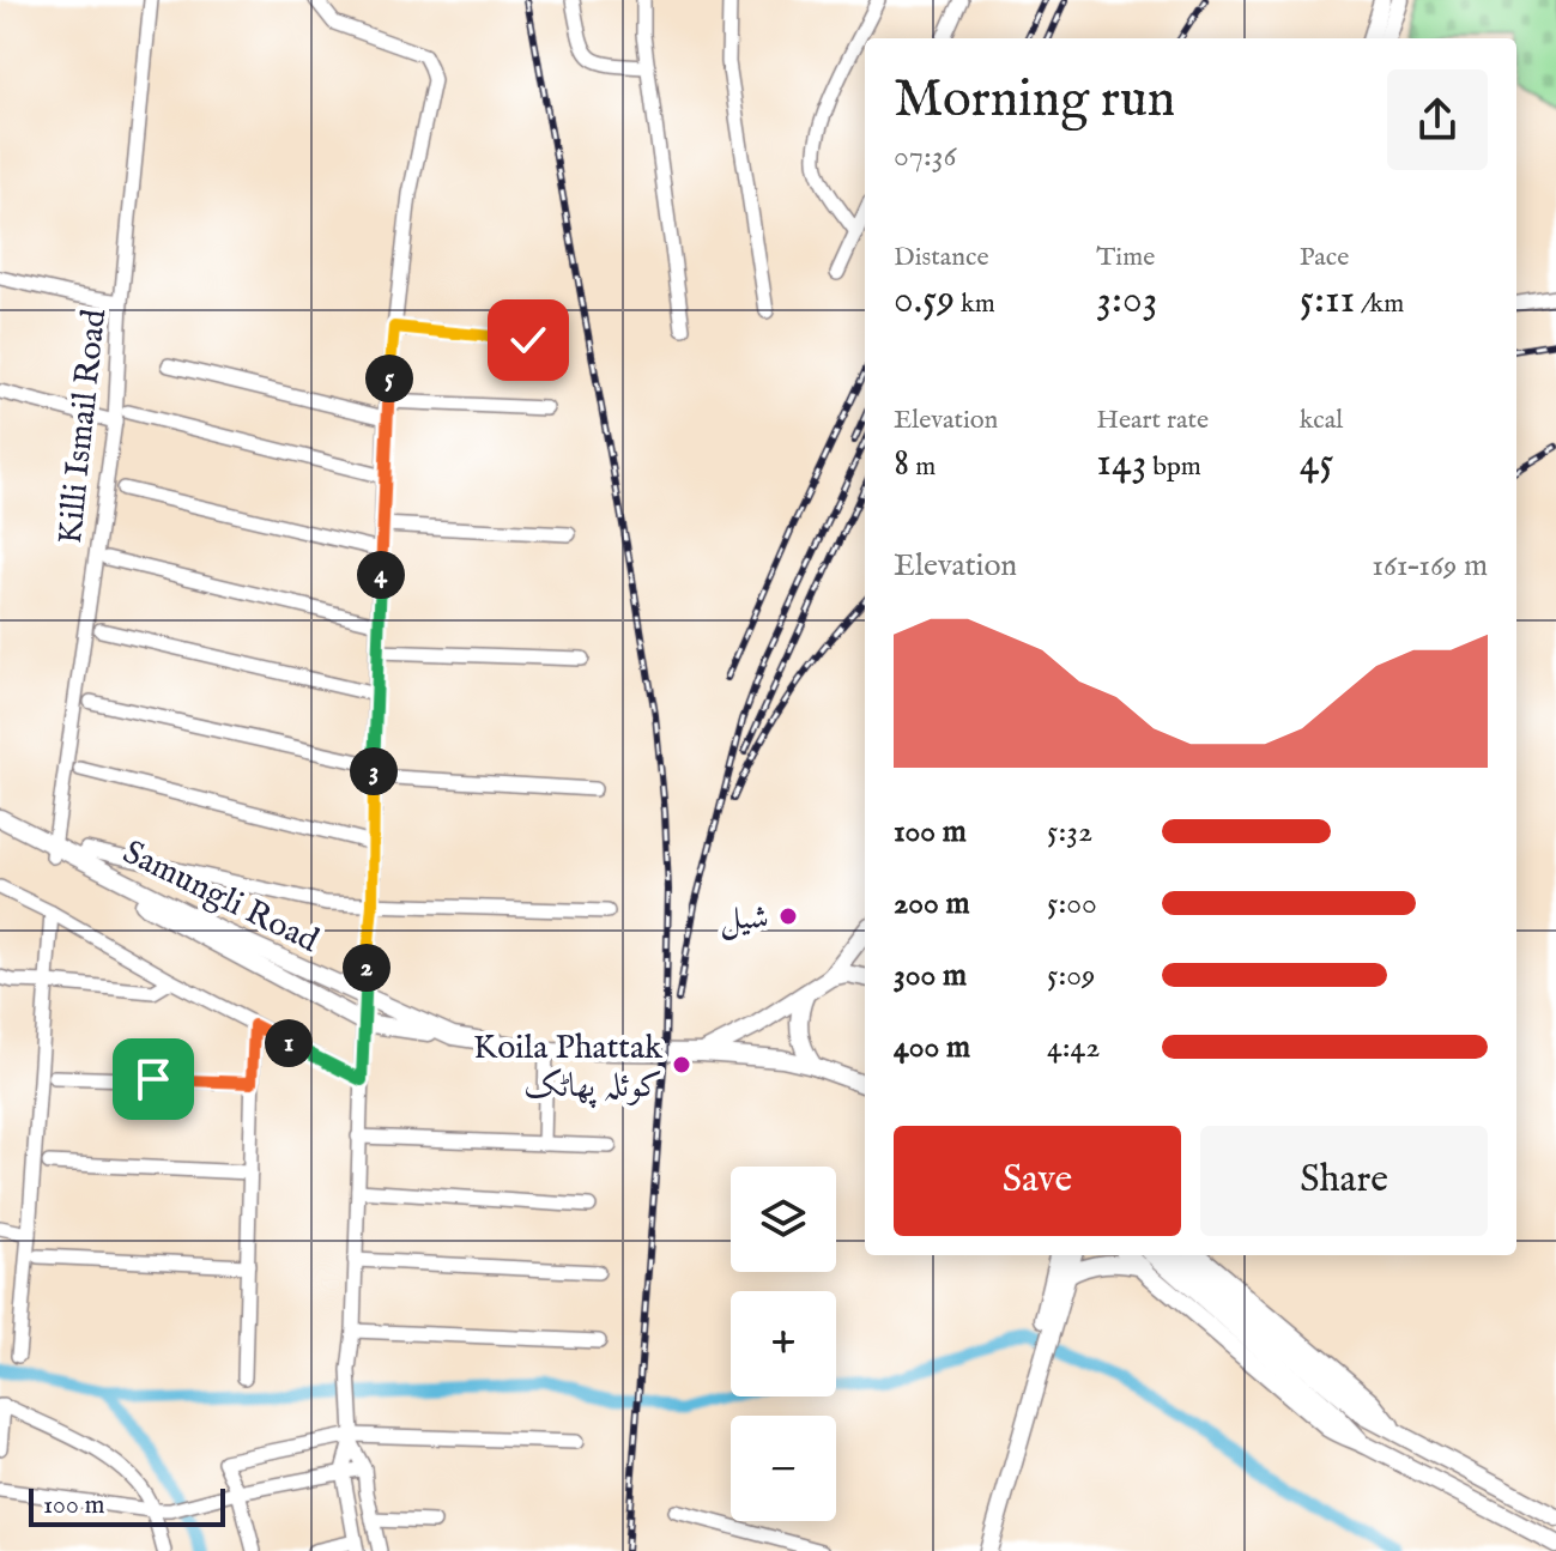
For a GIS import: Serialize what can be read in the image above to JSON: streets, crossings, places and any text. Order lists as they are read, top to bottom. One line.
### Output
{"streets":{"main road":["Samungli Road"],"street":["Killi Ismail Road"]},"crossings":[["Killi Ismail Road","Samungli Road"]],"places":["شیل","Koila Phattak کوئلہ پھاٹک"],"scale_bar":"100 m","page":{"heading":["Morning run","07:36"],"stats":[["Distance","0.59 km"],["Time","3:03"],["Pace","5:11 /km"],["Elevation","8 m"],["Heart rate","143 bpm"],["kcal","45"]],"pins":["5","4","3","2","1"],"chart":["Elevation","161–169 m"],"list":[{"name":"100 m","note":"5:32"},{"name":"200 m","note":"5:00"},{"name":"300 m","note":"5:09"},{"name":"400 m","note":"4:42"}],"buttons":["Save","Share"],"map_buttons":["+","−"],"scale":"100 m"}}
